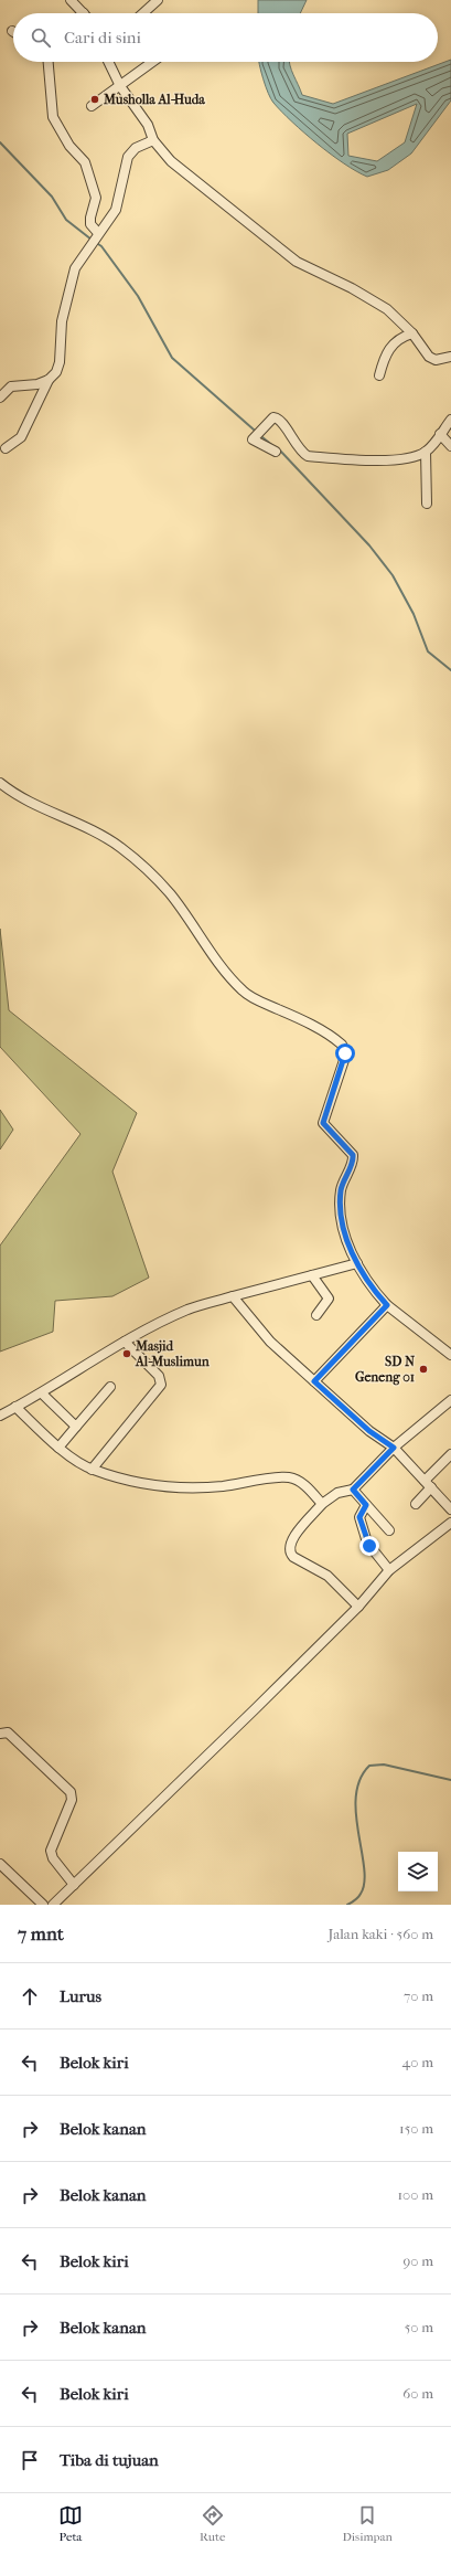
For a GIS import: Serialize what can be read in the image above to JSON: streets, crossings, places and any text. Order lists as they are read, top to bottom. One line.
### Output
{"places":["Musholla Al-Huda","Masjid Al-Muslimun","SD N Geneng 01"],"page":{"search":"Cari di sini","heading":["7 mnt","Jalan kaki · 560 m"],"list":[["Lurus","70 m"],["Belok kiri","40 m"],["Belok kanan","150 m"],["Belok kanan","100 m"],["Belok kiri","90 m"],["Belok kanan","50 m"],["Belok kiri","60 m"],"Tiba di tujuan"],"nav":["Peta","Rute","Disimpan"]}}
